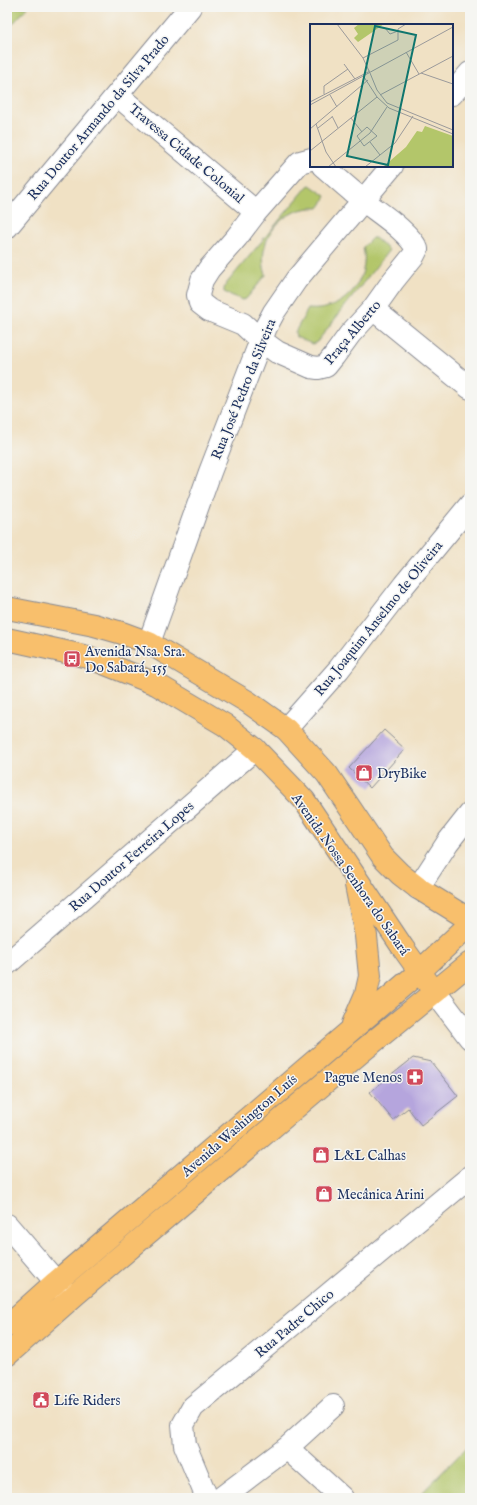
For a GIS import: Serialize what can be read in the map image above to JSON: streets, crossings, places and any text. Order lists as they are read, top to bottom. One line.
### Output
{"streets":{"main road":["Avenida Nossa Senhora do Sabará","Avenida Washington Luís"],"street":["Rua Doutor Armando da Silva Prado","Travessa Cidade Colonial","Praça Alberto","Rua José Pedro da Silveira","Rua Joaquim Anselmo de Oliveira","Rua Doutor Ferreira Lopes","Rua Padre Chico"]},"crossings":[["Rua Doutor Armando da Silva Prado","Travessa Cidade Colonial"],["Travessa Cidade Colonial","Praça Alberto"],["Praça Alberto","Rua José Pedro da Silveira"],["Rua Doutor Ferreira Lopes","Avenida Nossa Senhora do Sabará"],["Avenida Nossa Senhora do Sabará","Avenida Washington Luís"]],"places":{"bus stop":["Avenida Nsa. Sra. Do Sabará, 155"],"shop":["DryBike","L&L Calhas","Mecânica Arini"],"pharmacy":["Pague Menos"],"public building":["Life Riders"]}}
